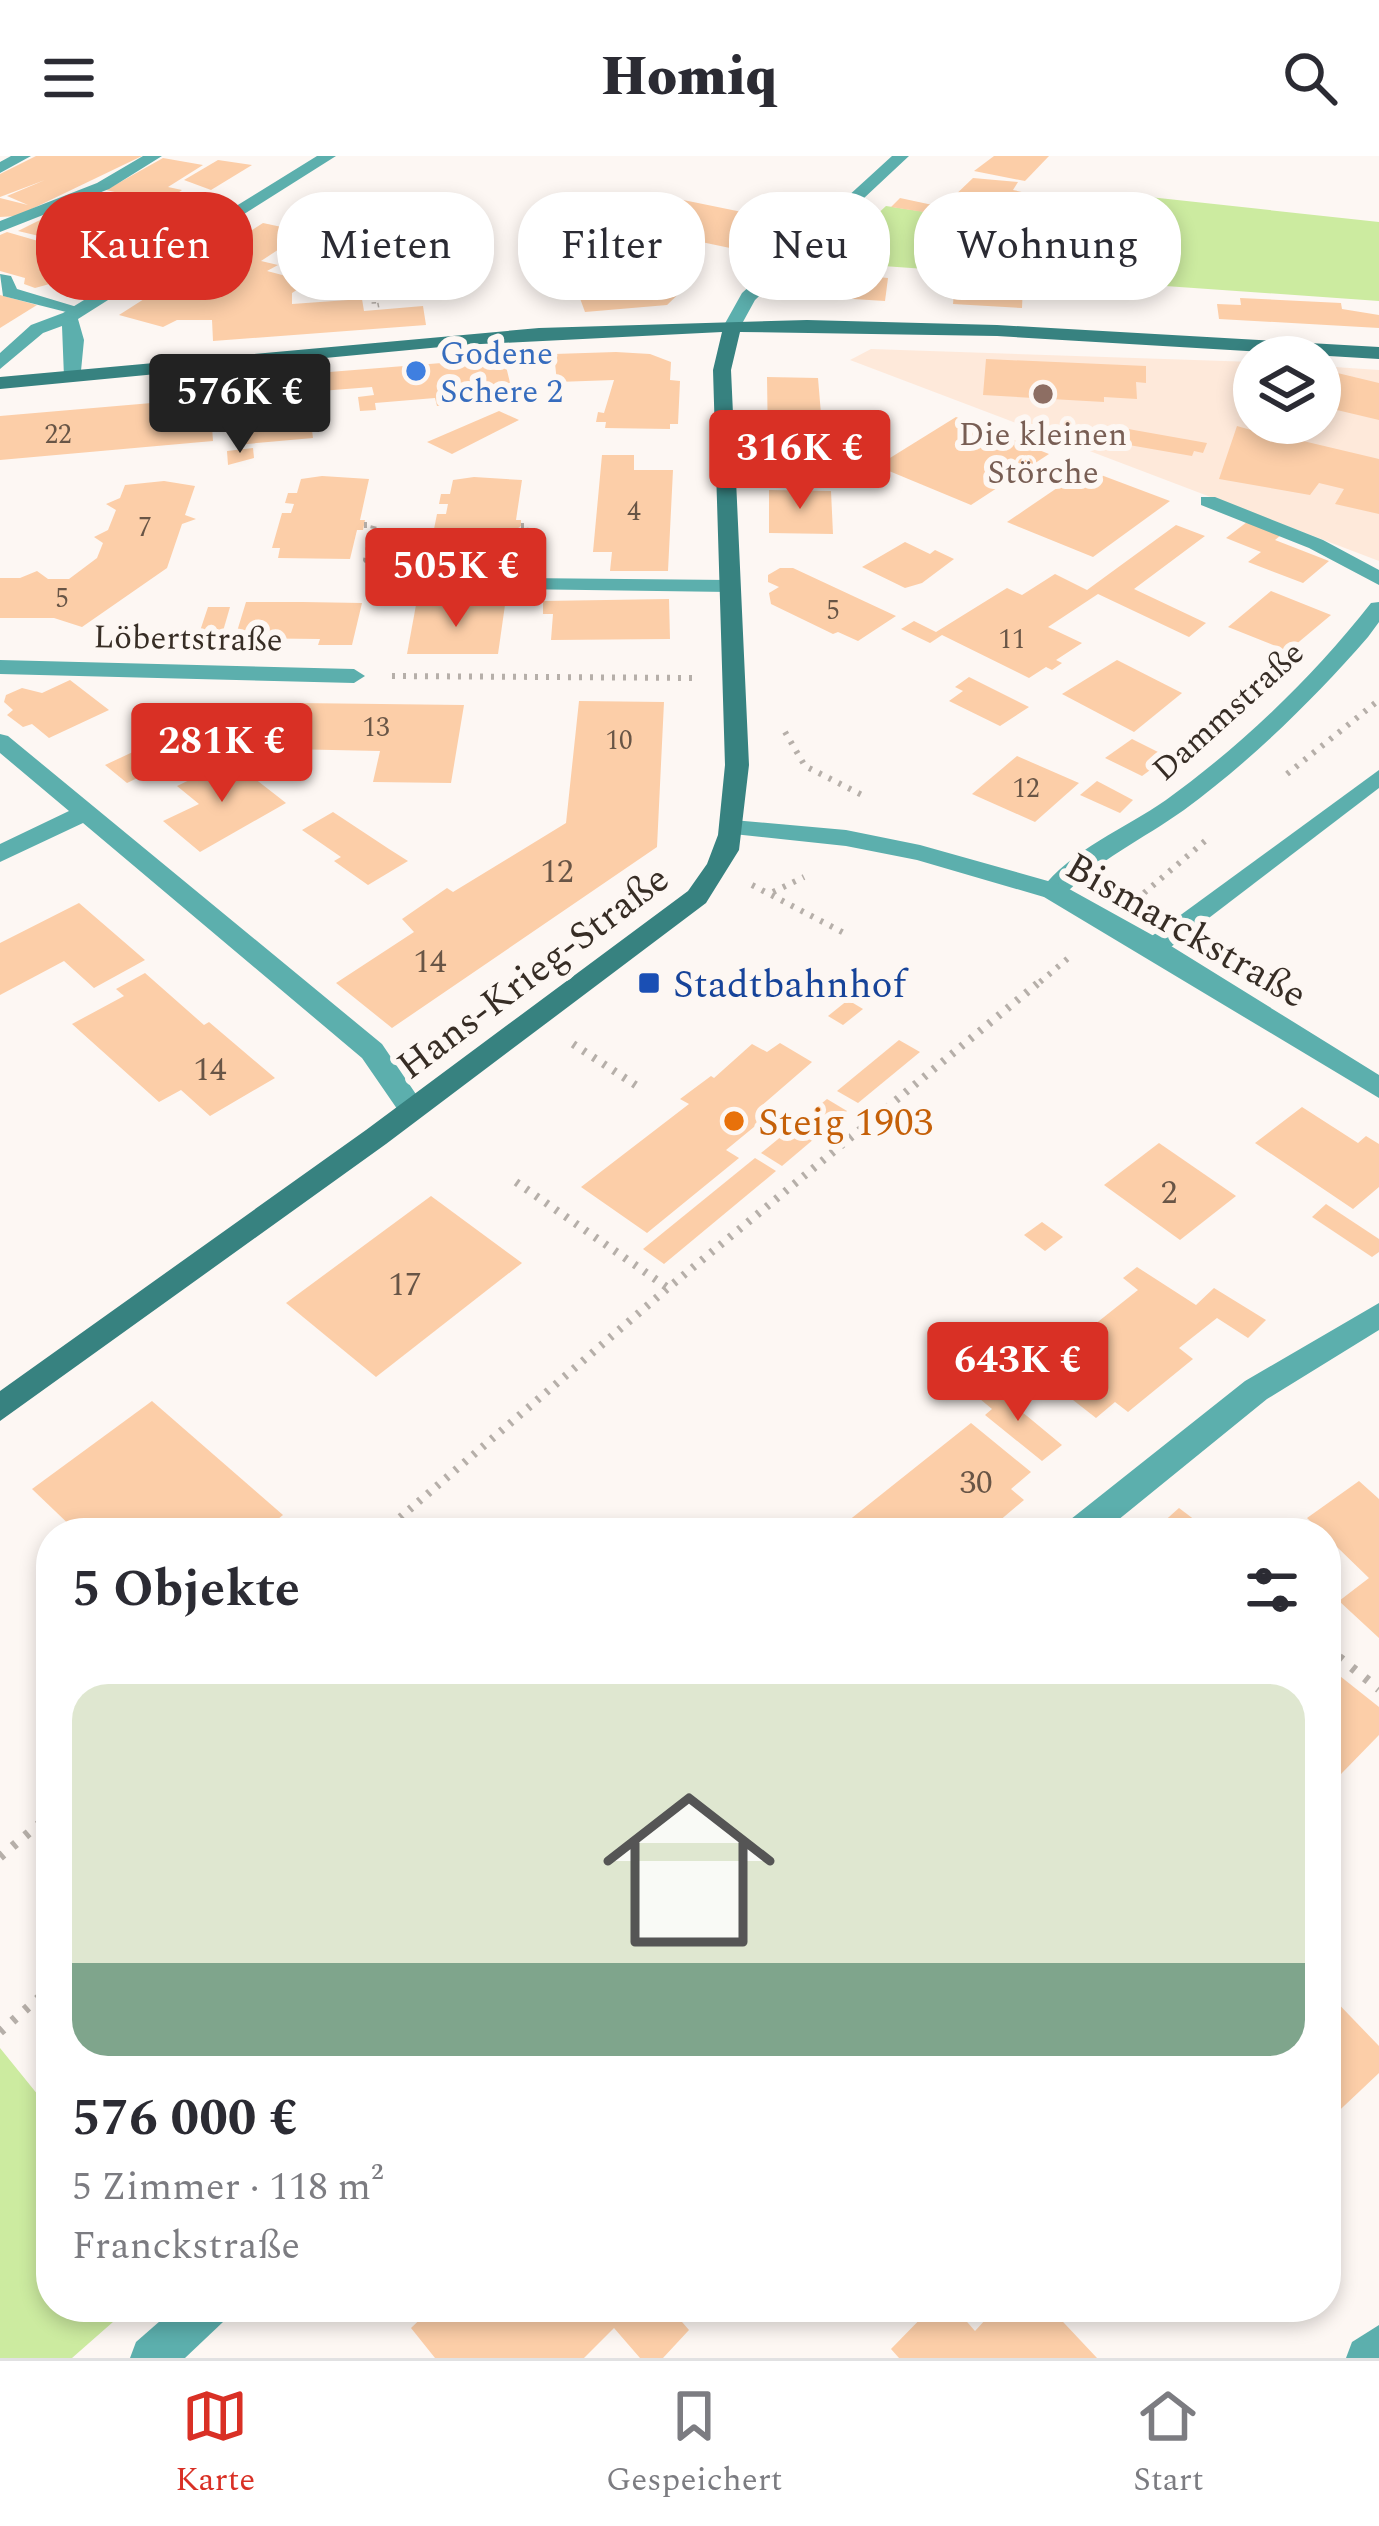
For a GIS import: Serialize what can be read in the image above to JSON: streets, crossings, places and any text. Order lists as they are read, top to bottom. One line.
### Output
{"streets":{"street":["Löbertstraße","Dammstraße","Bismarckstraße","Hans-Krieg-Straße"]},"crossings":[["Dammstraße","Bismarckstraße"],["Bismarckstraße","Hans-Krieg-Straße"]],"places":{"other":["Godene Schere 2","Die kleinen Störche","Steig 1903"],"transit":["Stadtbahnhof"]},"house_numbers":["22","4","7","5","5","11","13","10","12","12","14","14","2","17","30"],"page":{"header":"Homiq","chip":["Kaufen","Mieten","Filter","Neu","Wohnung"],"price":["576K €","316K €","505K €","281K €","643K €"],"heading":"5 Objekte","list":[{"name":"576 000 €","note":"5 Zimmer · 118 m² · Franckstraße"}],"tabs":["Karte","Gespeichert","Start"]}}
